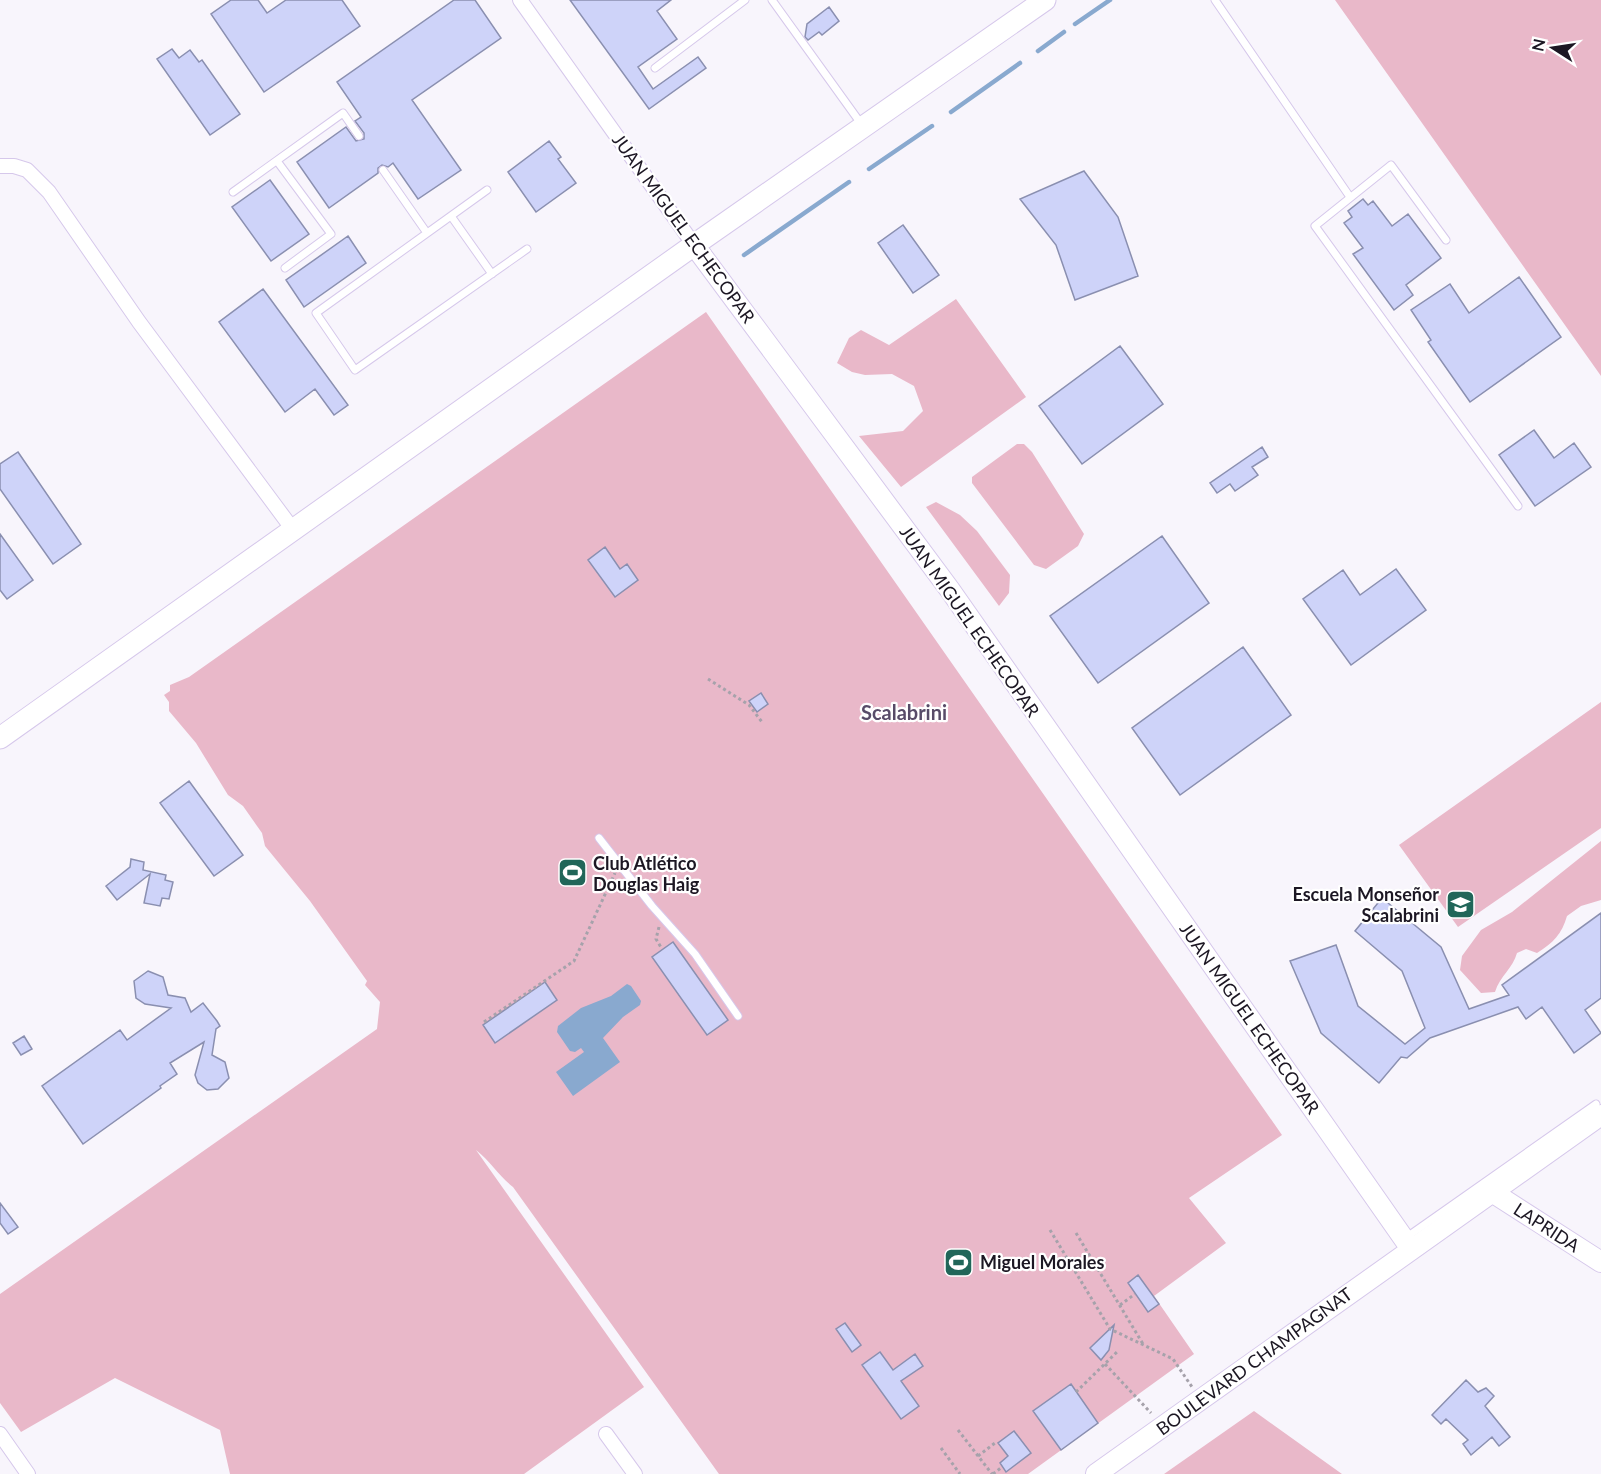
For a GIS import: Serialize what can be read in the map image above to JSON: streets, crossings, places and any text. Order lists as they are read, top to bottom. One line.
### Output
{"streets":{"street":["JUAN MIGUEL ECHECOPAR","LAPRIDA","BOULEVARD CHAMPAGNAT"]},"crossings":[["JUAN MIGUEL ECHECOPAR","BOULEVARD CHAMPAGNAT"],["LAPRIDA","BOULEVARD CHAMPAGNAT"]],"districts":["Scalabrini"],"places":{"sports":["Club Atlético Douglas Haig","Miguel Morales"],"school or university":["Escuela Monseñor Scalabrini"]},"north":"left"}
